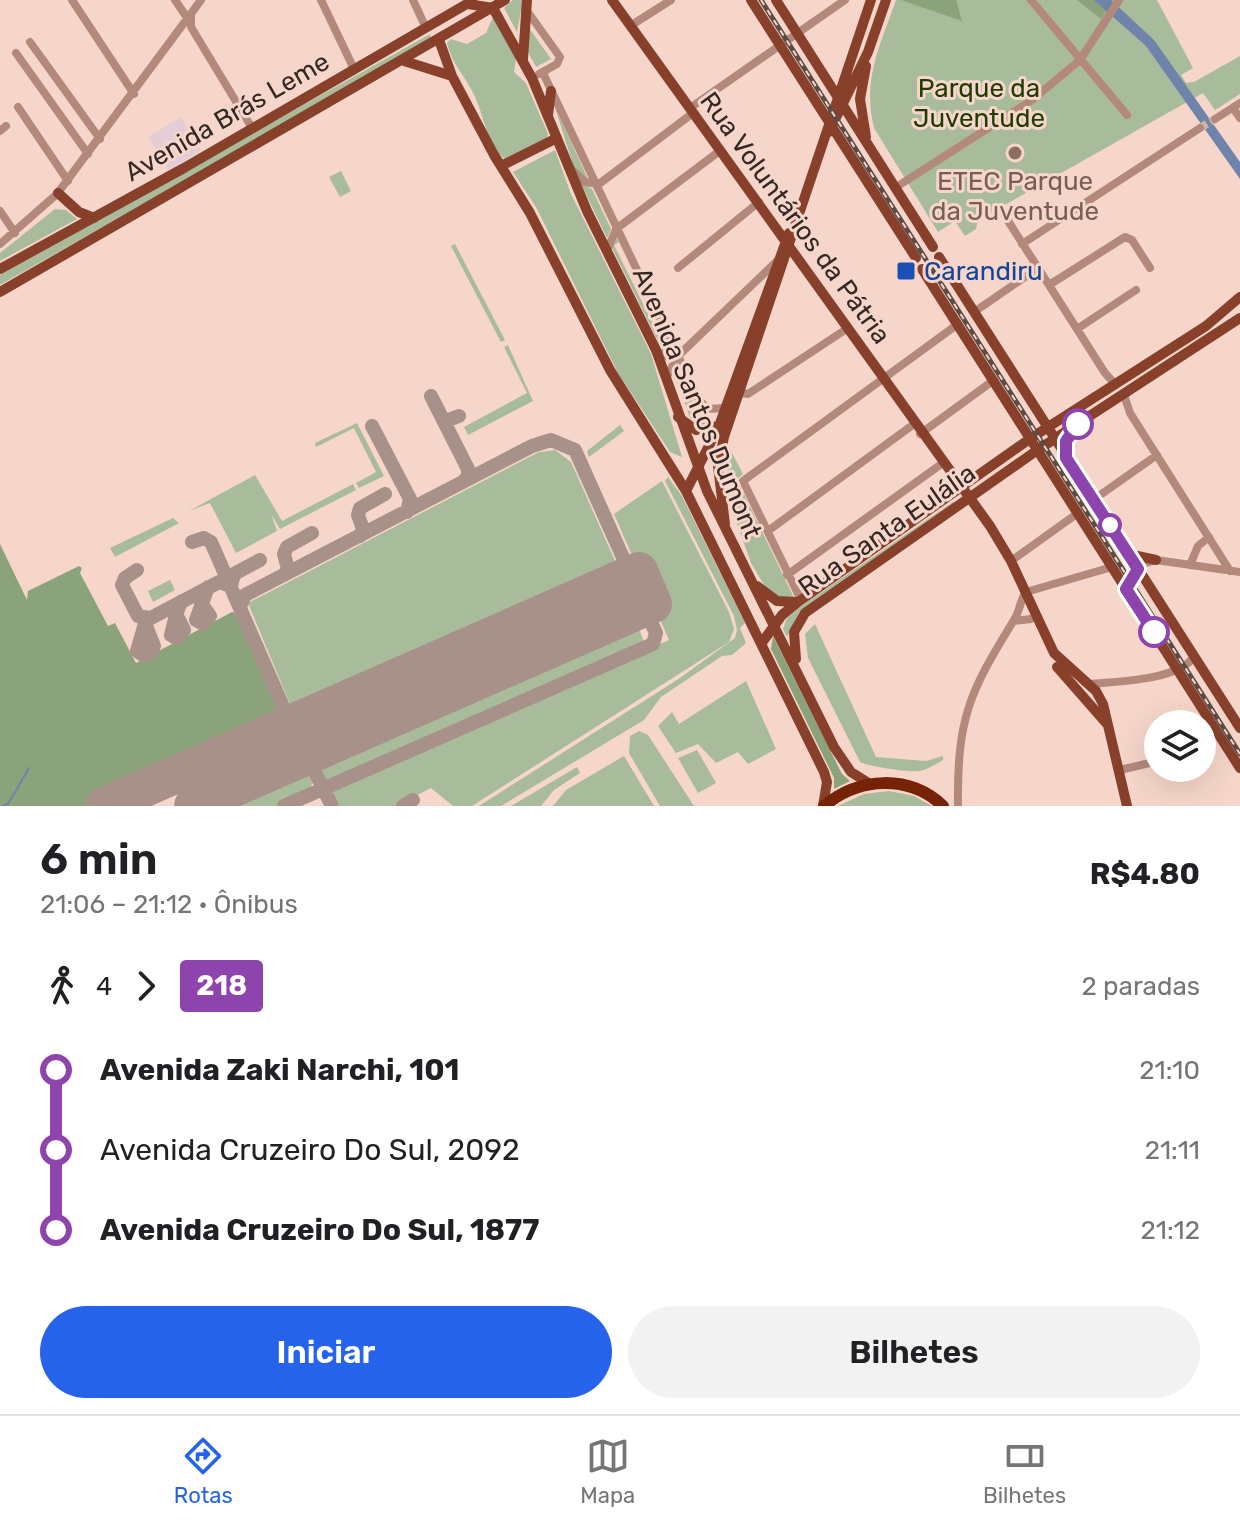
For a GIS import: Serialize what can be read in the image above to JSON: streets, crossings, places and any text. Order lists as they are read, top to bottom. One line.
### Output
{"streets":{"main road":["Avenida Brás Leme","Rua Voluntários da Pátria","Avenida Santos Dumont","Rua Santa Eulália"]},"crossings":[["Avenida Brás Leme","Avenida Santos Dumont"],["Rua Voluntários da Pátria","Rua Santa Eulália"],["Avenida Santos Dumont","Rua Santa Eulália"]],"parks":["Parque da Juventude"],"places":{"other":["ETEC Parque da Juventude"],"transit":["Carandiru"]},"lines":["bus line 218"],"page":{"heading":["6 min","21:06 – 21:12 · Ônibus","R$4.80"],"legs":["4","218","2 paradas"],"list":[{"name":"Avenida Zaki Narchi, 101","value":"21:10"},{"name":"Avenida Cruzeiro Do Sul, 2092","value":"21:11"},{"name":"Avenida Cruzeiro Do Sul, 1877","value":"21:12"}],"buttons":["Iniciar","Bilhetes"],"tabs":["Rotas","Mapa","Bilhetes"]}}
